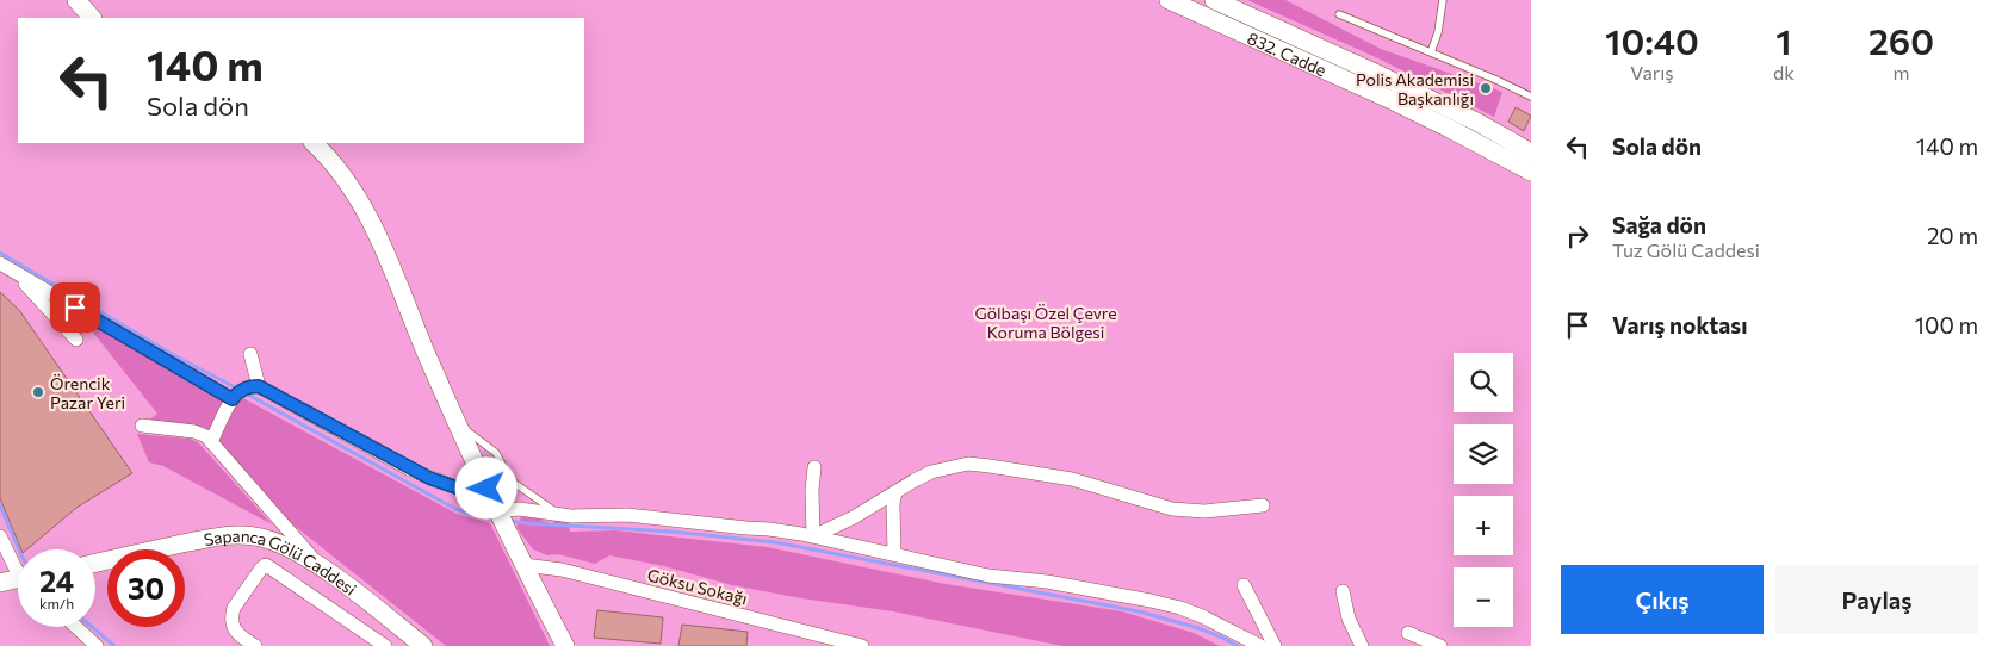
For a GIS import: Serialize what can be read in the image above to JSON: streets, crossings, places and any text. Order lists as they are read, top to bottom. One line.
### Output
{"streets":{"street":["832. Cadde","Sapanca Gölü Caddesi","Göksu Sokağı"]},"parks":["Gölbaşı Özel Çevre Koruma Bölgesi"],"places":["Polis Akademisi Başkanlığı","Örencik Pazar Yeri"],"page":{"eta":["10:40","Varış","1","dk","260","m"],"turn":["140 m","Sola dön"],"list":[{"name":"Sola dön","value":"140 m"},{"name":"Sağa dön","note":"Tuz Gölü Caddesi","value":"20 m"},{"name":"Varış noktası","value":"100 m"}],"map_buttons":["+","−"],"speed":"24 km/h","limit":"30","buttons":["Çıkış","Paylaş"]}}
